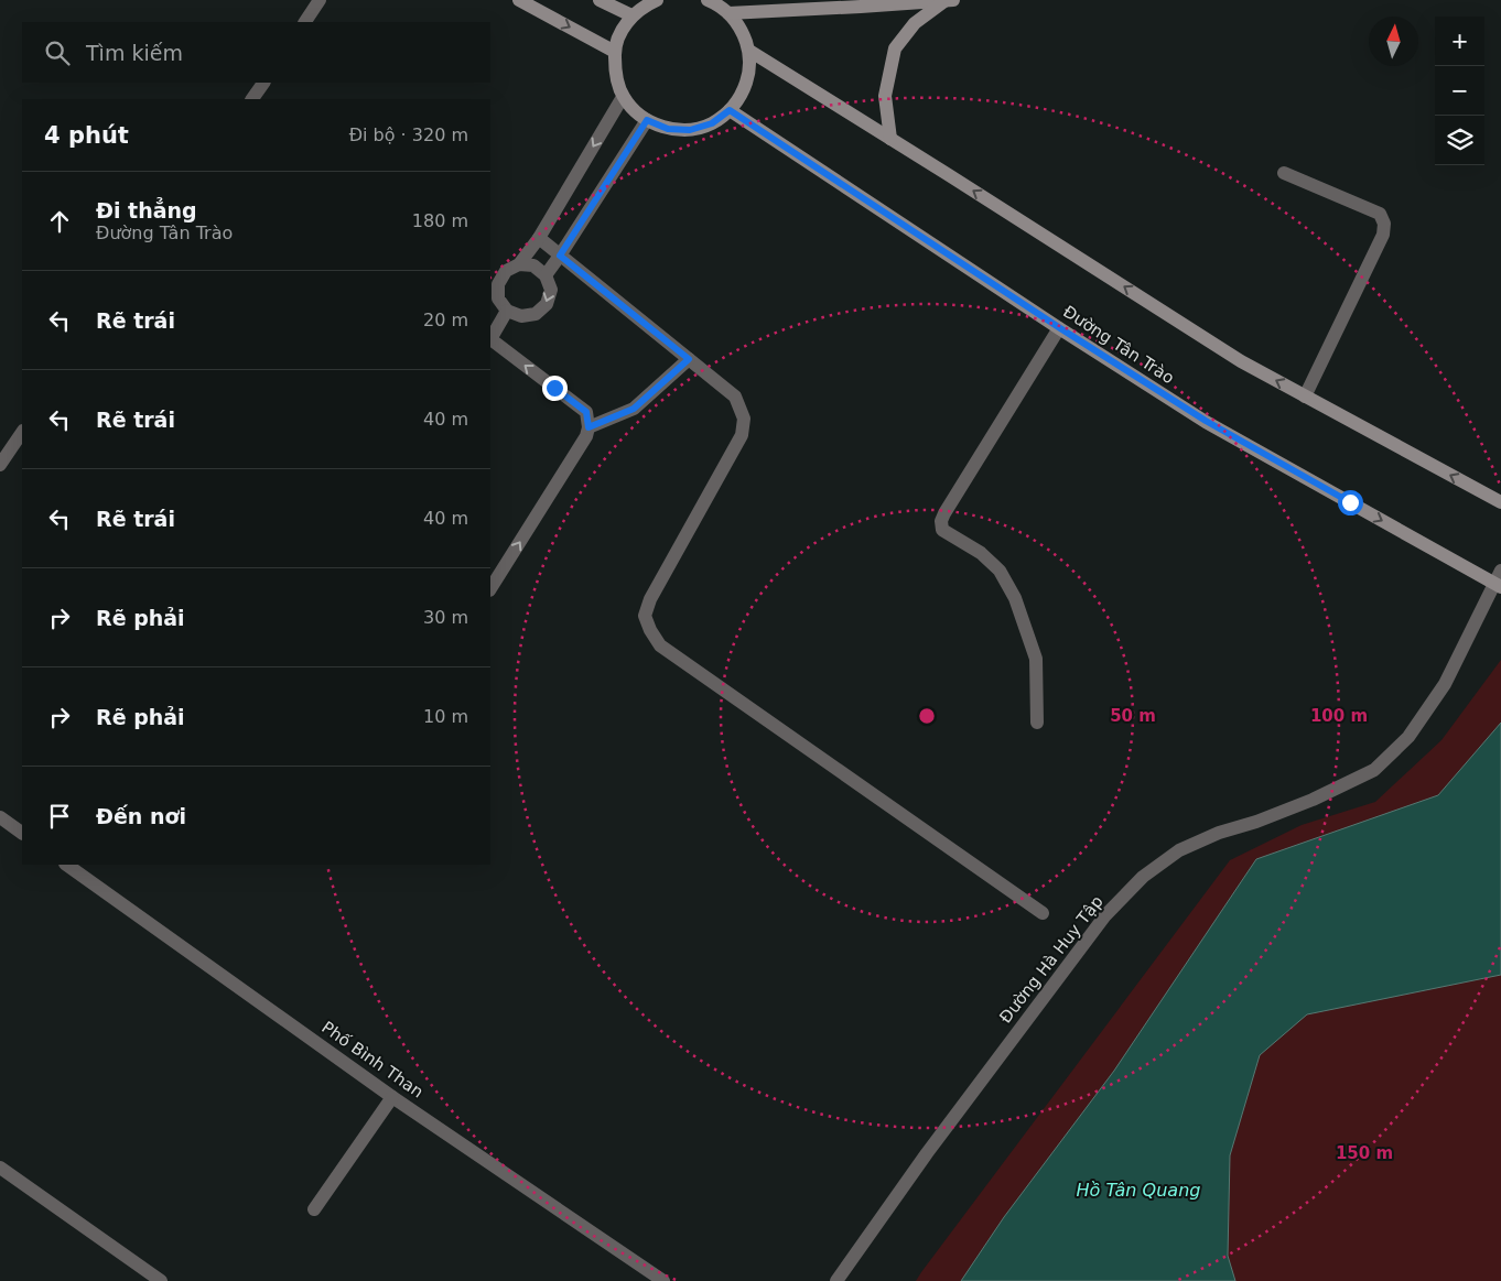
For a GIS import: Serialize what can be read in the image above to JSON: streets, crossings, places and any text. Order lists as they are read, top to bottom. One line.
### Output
{"streets":{"main road":["Đường Tân Trào"],"street":["Đường Hà Huy Tập","Phố Bình Than"]},"crossings":[["Đường Tân Trào","Đường Hà Huy Tập"]],"water":["Hồ Tân Quang"],"north":"top","page":{"map_buttons":["+","−"],"search":"Tìm kiếm","heading":["4 phút","Đi bộ · 320 m"],"list":[["Đi thẳng","Đường Tân Trào","180 m"],["Rẽ trái","20 m"],["Rẽ trái","40 m"],["Rẽ trái","40 m"],["Rẽ phải","30 m"],["Rẽ phải","10 m"],"Đến nơi"]},"rings":["50 m","100 m","150 m"]}
